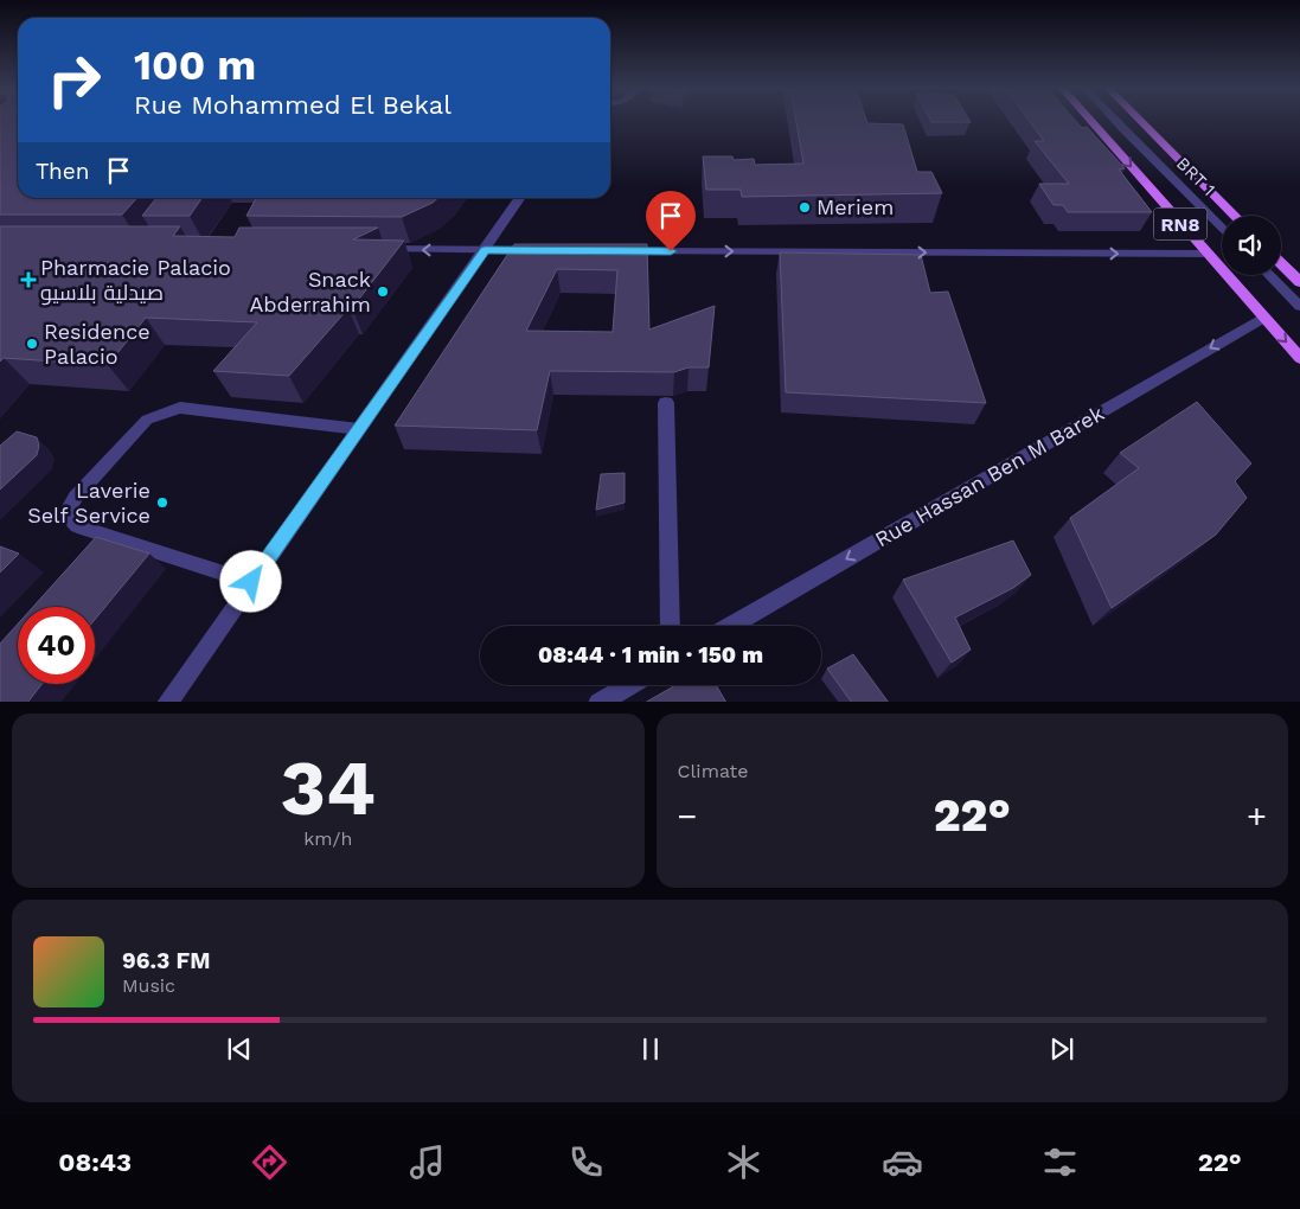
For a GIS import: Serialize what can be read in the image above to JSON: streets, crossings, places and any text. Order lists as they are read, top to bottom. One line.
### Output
{"streets":{"main road":["RN8"],"street":["Rue Hassan Ben M Barek"],"lane":["BRT 1"]},"crossings":[["RN8","Rue Hassan Ben M Barek"]],"one_way":["Rue Hassan Ben M Barek"],"places":{"other":["Meriem","Snack Abderrahim","Residence Palacio","Laverie Self Service"],"health":["Pharmacie Palacio صيدلية بلاسيو"]},"page":{"turn":["100 m","Rue Mohammed El Bekal"],"then":"Then","limit":"40","trip":"08:44 · 1 min · 150 m","tile":[["34","km/h"],"Climate"],"heat":["−","22°","+"],"song":["96.3 FM","Music"],"tabs":["08:43","22°"]}}
